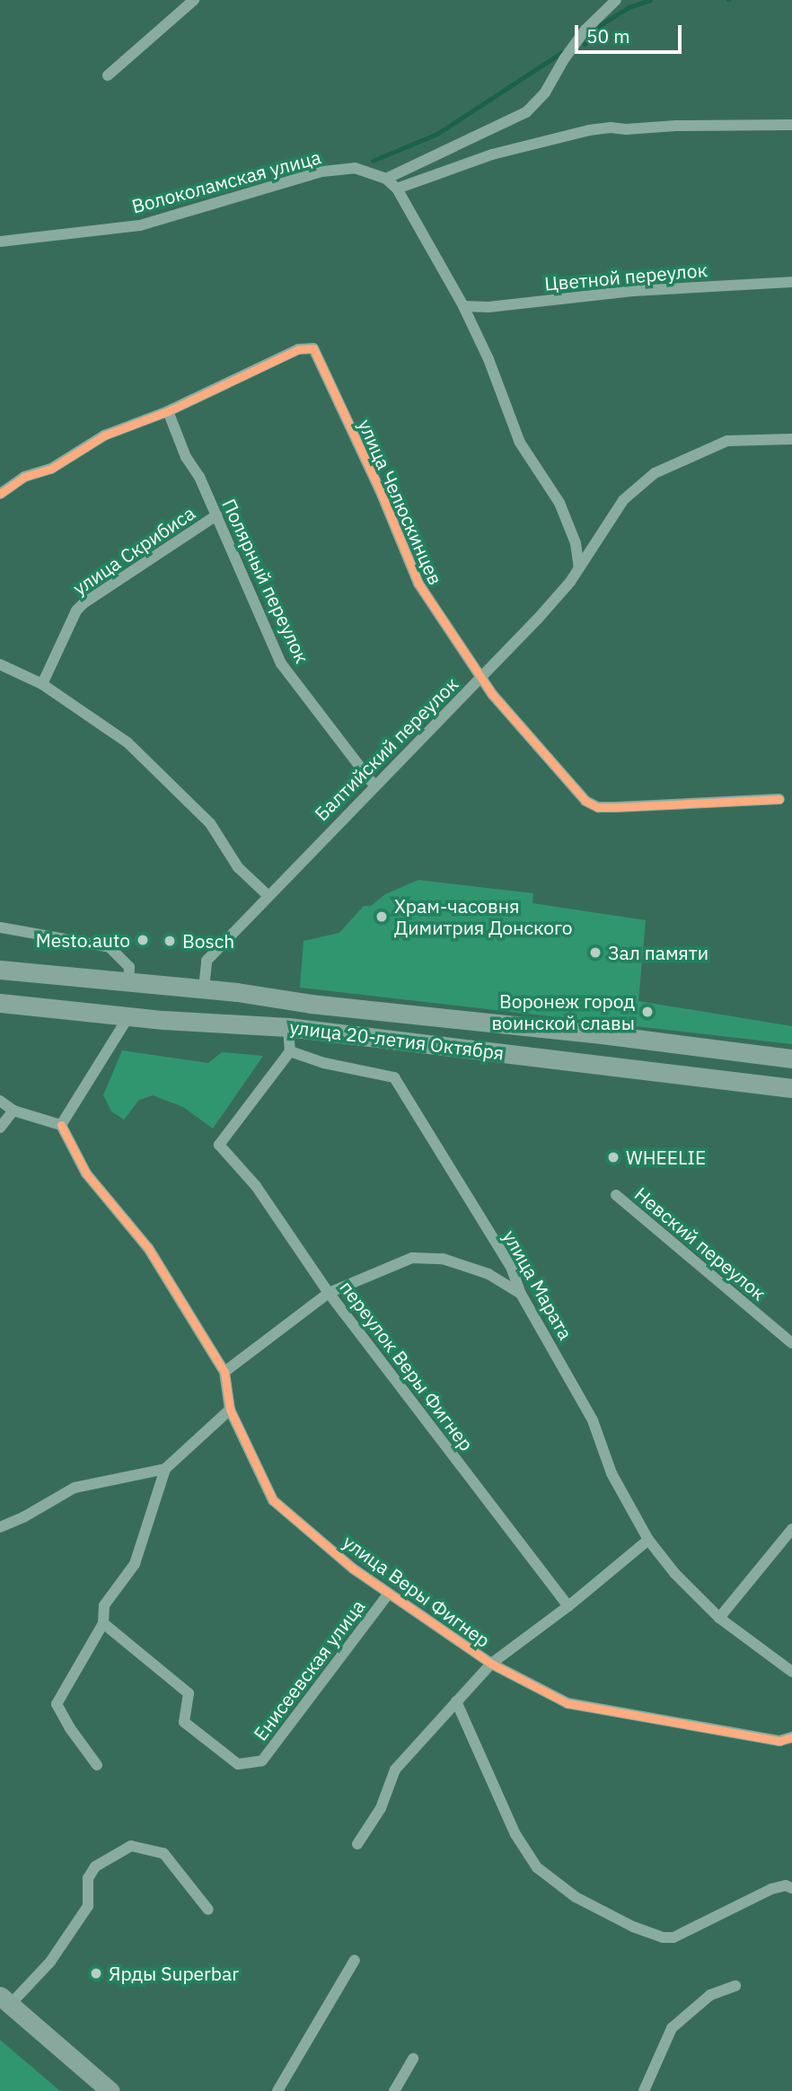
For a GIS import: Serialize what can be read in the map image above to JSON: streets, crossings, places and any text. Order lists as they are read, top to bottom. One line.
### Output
{"streets":{"main road":["улица 20-летия Октября"],"street":["Волоколамская улица","Цветной переулок","улица Челюскинцев","улица Скрибиса","Полярный переулок","Балтийский переулок","Невский переулок","улица Марата","переулок Веры Фигнер","улица Веры Фигнер","Енисеевская улица"]},"crossings":[["улица Челюскинцев","Полярный переулок"],["улица Челюскинцев","Балтийский переулок"],["улица Скрибиса","Полярный переулок"],["Полярный переулок","Балтийский переулок"],["Балтийский переулок","улица 20-летия Октября"],["улица Марата","переулок Веры Фигнер"],["улица Веры Фигнер","Енисеевская улица"]],"places":["Храм-часовня Димитрия Донского","Mesto.auto","Bosch","Зал памяти","Воронеж город воинской славы","WHEELIE","Ярды Superbar"],"scale_bar":"50 m"}
